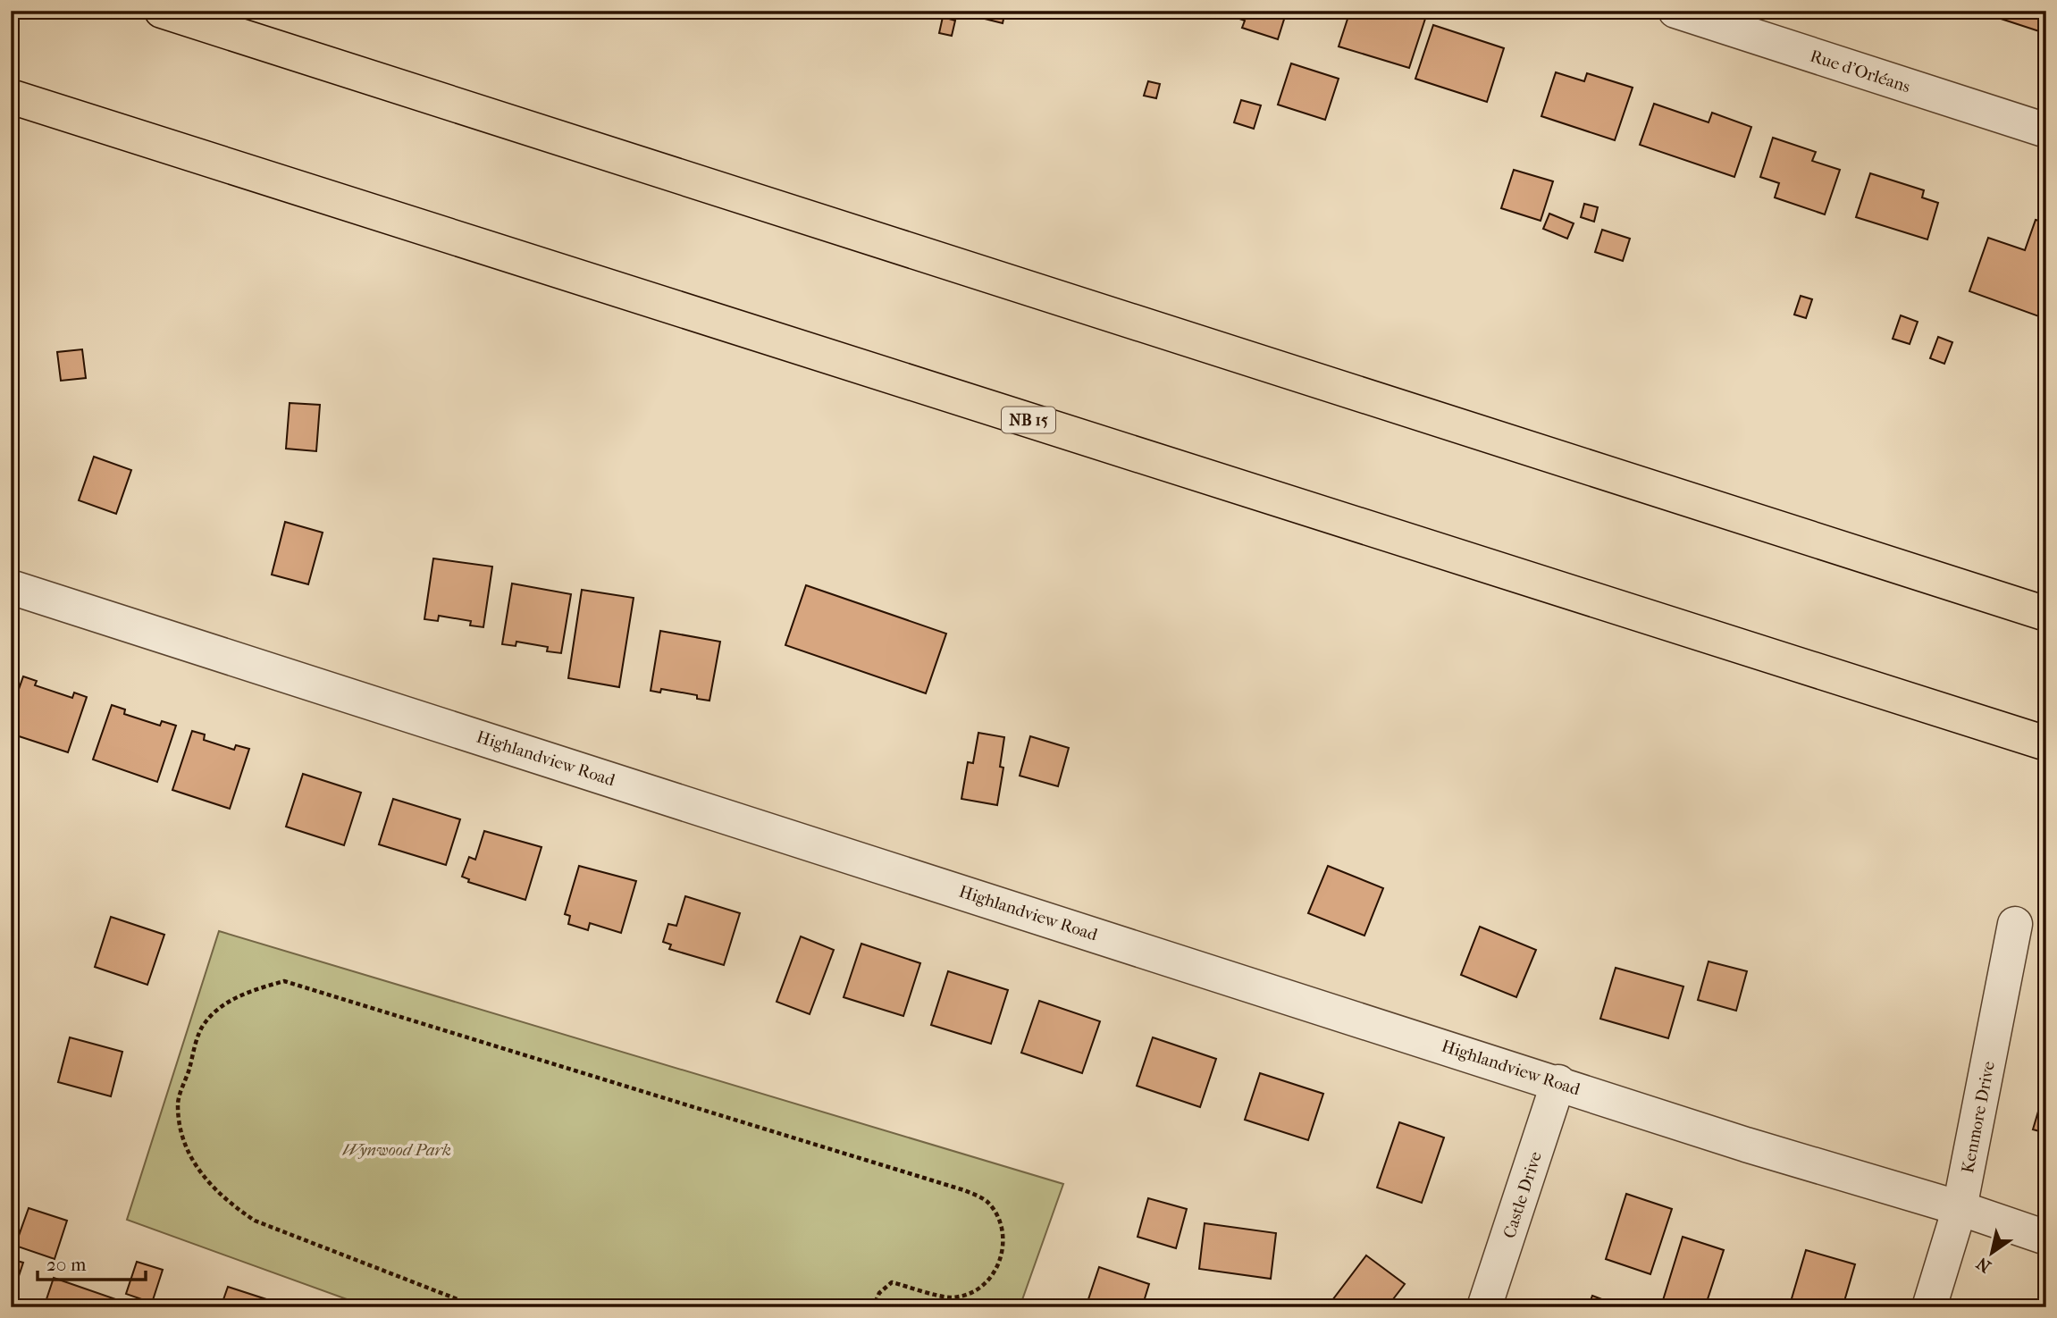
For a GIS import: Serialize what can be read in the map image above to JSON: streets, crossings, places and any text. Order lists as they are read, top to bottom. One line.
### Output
{"streets":{"highway":["NB 15"],"street":["Rue d'Orléans","Highlandview Road","Kenmore Drive","Castle Drive"]},"crossings":[["Highlandview Road","Kenmore Drive"],["Highlandview Road","Castle Drive"]],"parks":["Wynwood Park"],"scale_bar":"20 m","north":"bottom left"}
